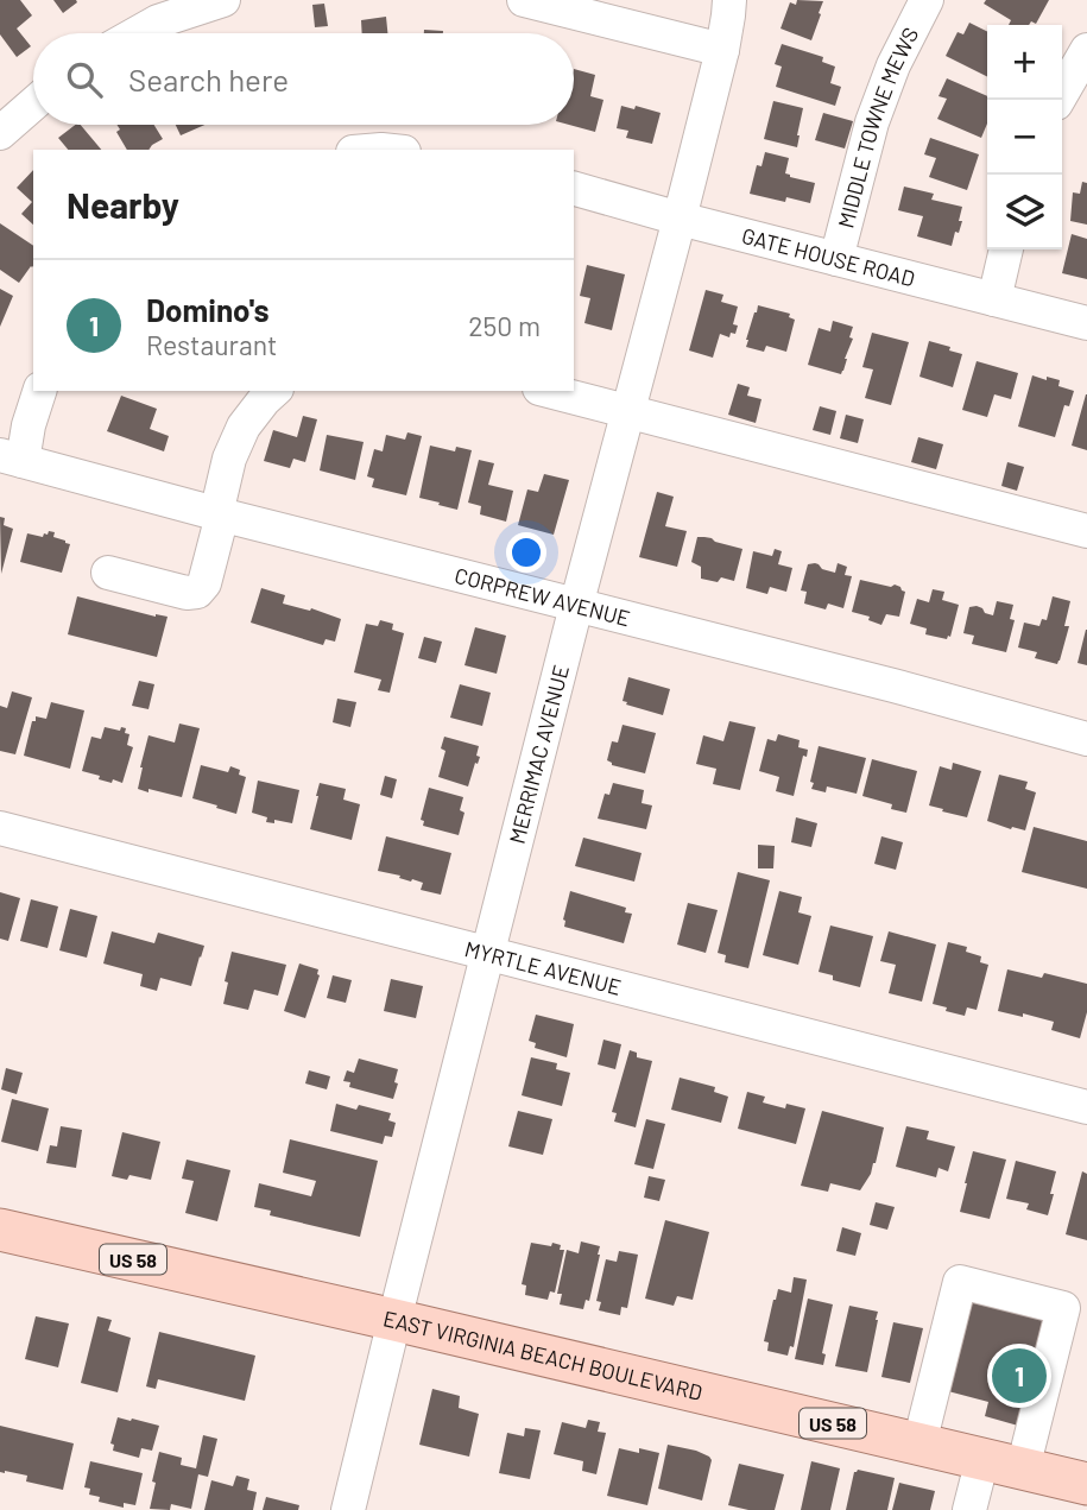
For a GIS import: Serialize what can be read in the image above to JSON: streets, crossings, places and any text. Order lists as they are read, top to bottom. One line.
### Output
{"streets":{"main road":["US 58","EAST VIRGINIA BEACH BOULEVARD"],"street":["MIDDLE TOWNE MEWS","GATE HOUSE ROAD","CORPREW AVENUE","MERRIMAC AVENUE","MYRTLE AVENUE"]},"crossings":[["MIDDLE TOWNE MEWS","GATE HOUSE ROAD"],["GATE HOUSE ROAD","MERRIMAC AVENUE"],["CORPREW AVENUE","MERRIMAC AVENUE"],["MERRIMAC AVENUE","MYRTLE AVENUE"],["MERRIMAC AVENUE","EAST VIRGINIA BEACH BOULEVARD"]],"page":{"map_buttons":["+","−"],"search":"Search here","heading":"Nearby","list":[{"mark":"1","name":"Domino's","note":"Restaurant","value":"250 m"}],"pins":"1"}}
